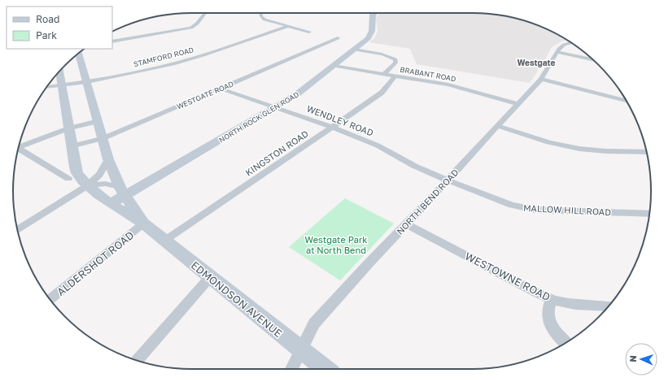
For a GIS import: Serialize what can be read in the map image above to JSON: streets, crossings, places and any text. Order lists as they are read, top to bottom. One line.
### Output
{"streets":{"main road":["NORTH ROCK GLEN ROAD","EDMONDSON AVENUE"],"street":["STAMFORD ROAD","BRABANT ROAD","WESTGATE ROAD","WENDLEY ROAD","KINGSTON ROAD","NORTH BEND ROAD","MALLOW HILL ROAD","ALDERSHOT ROAD","WESTOWNE ROAD"]},"crossings":[["STAMFORD ROAD","EDMONDSON AVENUE"],["BRABANT ROAD","NORTH ROCK GLEN ROAD"],["BRABANT ROAD","KINGSTON ROAD"],["BRABANT ROAD","NORTH BEND ROAD"],["WESTGATE ROAD","WENDLEY ROAD"],["WESTGATE ROAD","EDMONDSON AVENUE"],["NORTH ROCK GLEN ROAD","WENDLEY ROAD"],["NORTH ROCK GLEN ROAD","EDMONDSON AVENUE"],["WENDLEY ROAD","KINGSTON ROAD"],["WENDLEY ROAD","NORTH BEND ROAD"],["WENDLEY ROAD","MALLOW HILL ROAD"],["KINGSTON ROAD","EDMONDSON AVENUE"],["NORTH BEND ROAD","MALLOW HILL ROAD"],["NORTH BEND ROAD","WESTOWNE ROAD"],["NORTH BEND ROAD","EDMONDSON AVENUE"],["ALDERSHOT ROAD","EDMONDSON AVENUE"]],"districts":["Westgate"],"parks":["Westgate Park at North Bend"],"legend":["Road","Park"],"north":"left"}
